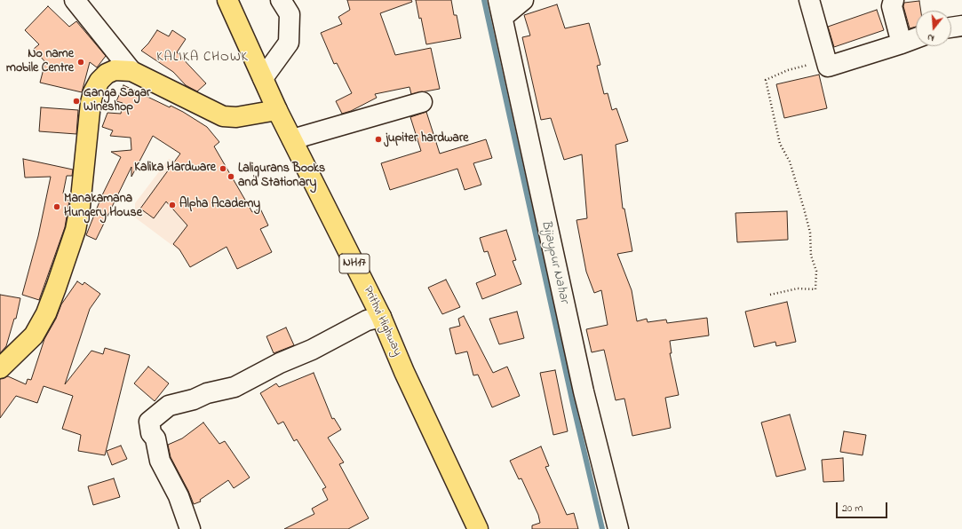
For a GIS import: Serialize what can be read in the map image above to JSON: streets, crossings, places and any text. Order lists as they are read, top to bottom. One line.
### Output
{"streets":{"main road":["NH17","Prithvi Highway"]},"districts":["KALIKA CHOWK"],"water":["Bijaypur Nahar"],"places":["No name mobile Centre","Ganga Sagar Wineshop","jupiter hardware","Kalika Hardware","Laligurans Books and Stationary","Alpha Academy","Manakamana Hungery House"],"scale_bar":"20 m","north":"bottom"}
